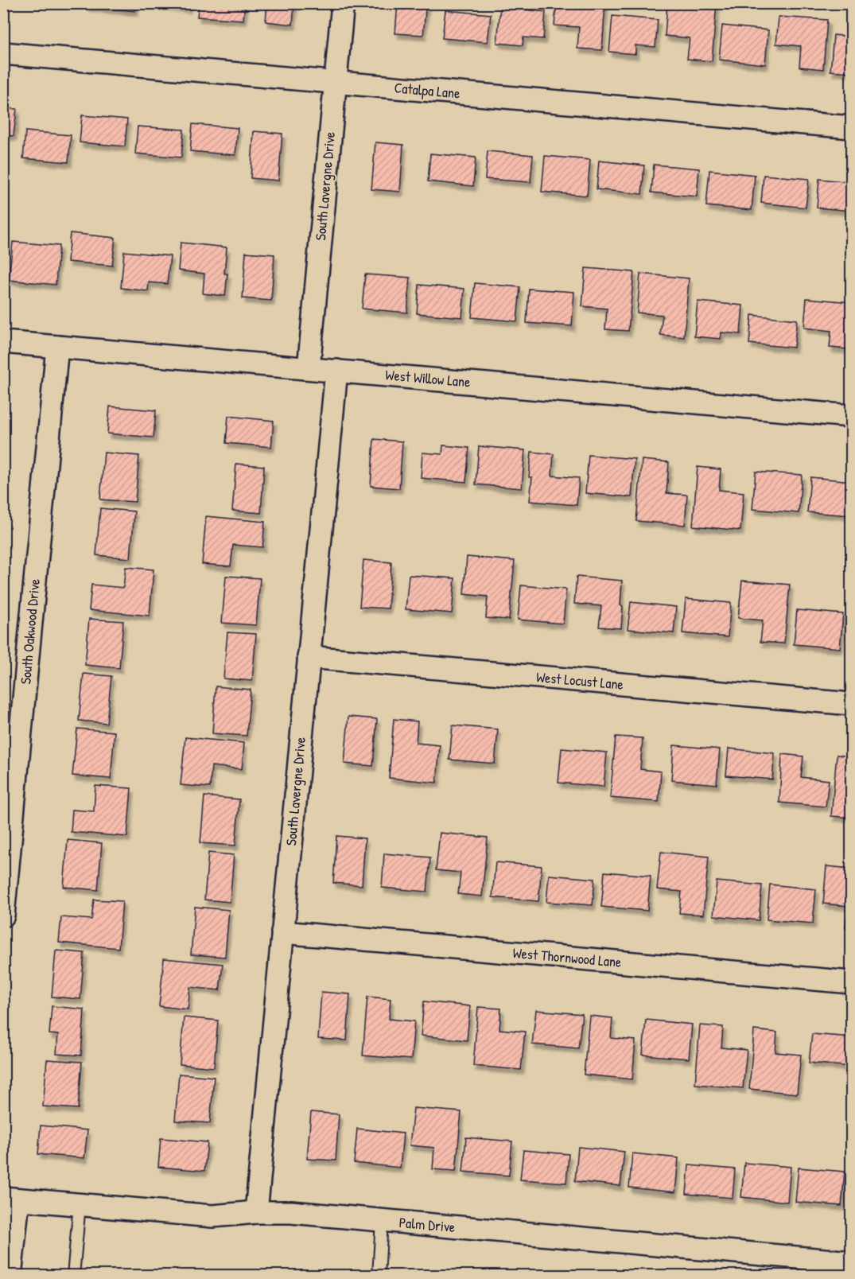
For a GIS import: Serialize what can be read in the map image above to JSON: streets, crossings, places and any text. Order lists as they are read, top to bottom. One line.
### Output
{"streets":{"street":["Catalpa Lane","South Lavergne Drive","West Willow Lane","South Oakwood Drive","West Locust Lane","West Thornwood Lane","Palm Drive"]},"crossings":[["Catalpa Lane","South Lavergne Drive"],["South Lavergne Drive","West Willow Lane"],["South Lavergne Drive","West Locust Lane"],["South Lavergne Drive","West Thornwood Lane"],["South Lavergne Drive","Palm Drive"],["West Willow Lane","South Oakwood Drive"]]}
